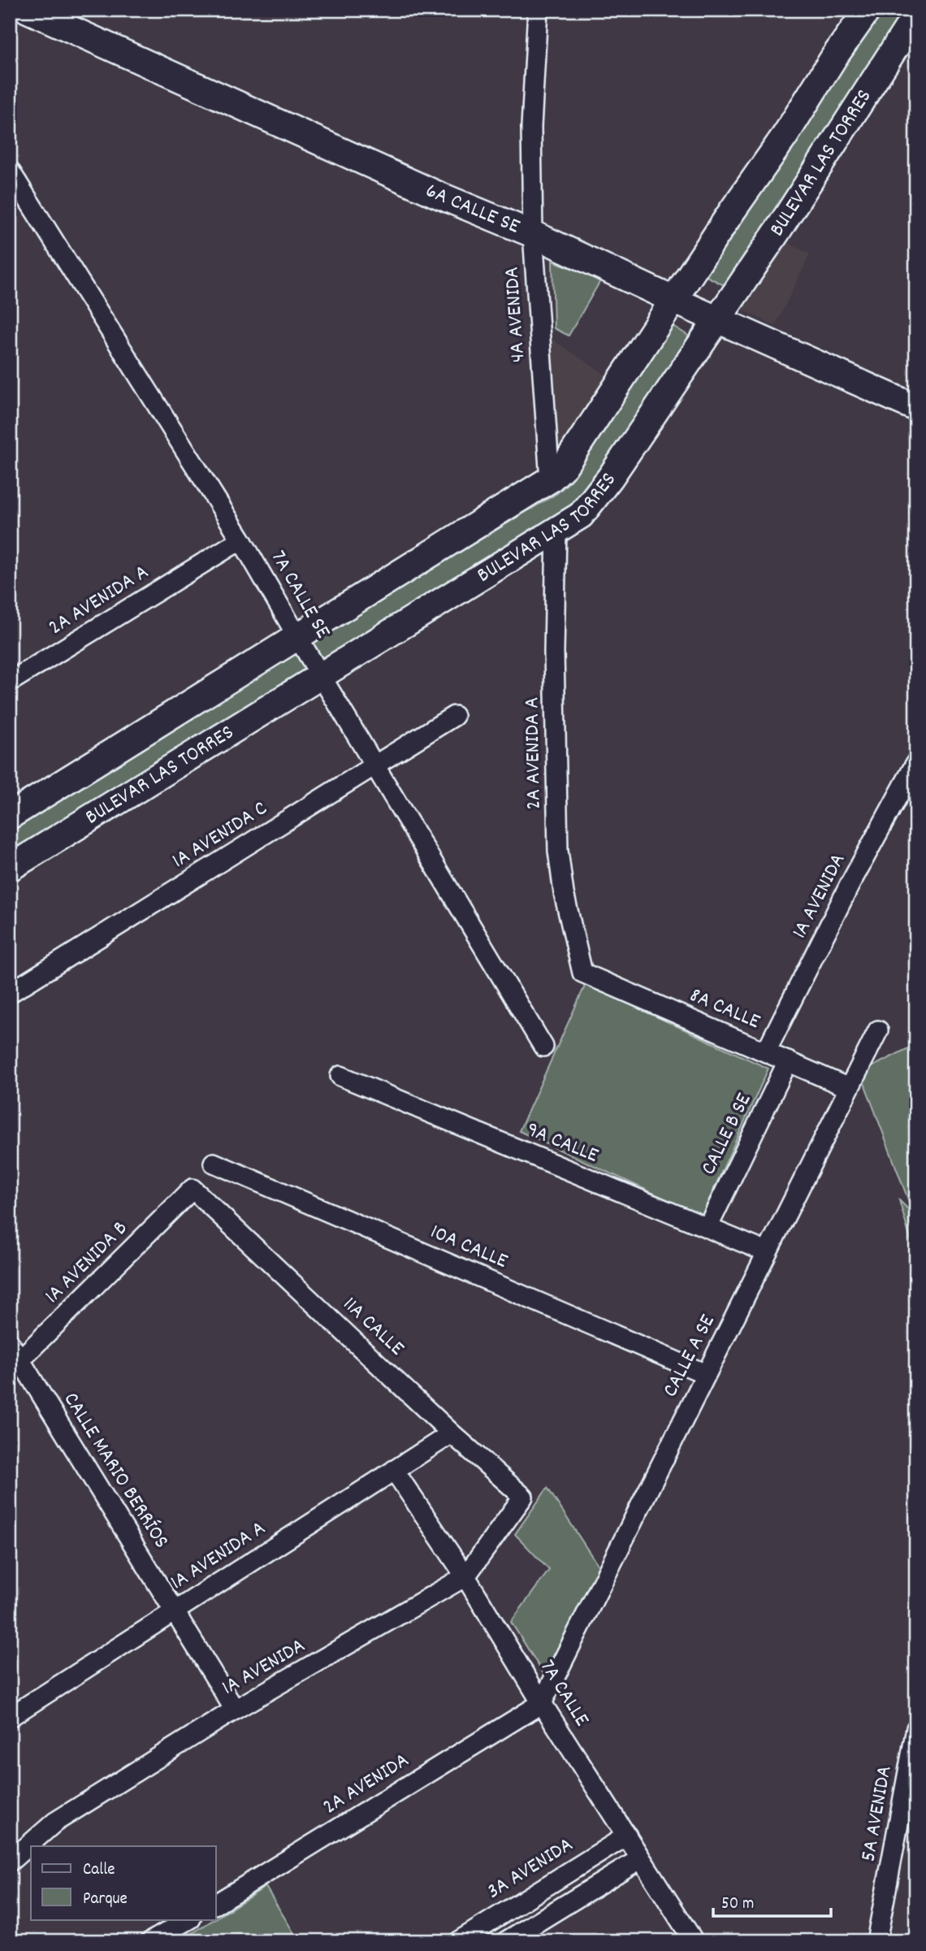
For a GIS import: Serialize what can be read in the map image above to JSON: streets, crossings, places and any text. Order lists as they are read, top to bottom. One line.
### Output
{"streets":{"street":["BULEVAR LAS TORRES","6A CALLE SE","4A AVENIDA","7A CALLE SE","2A AVENIDA A","1A AVENIDA C","1A AVENIDA","8A CALLE","CALLE B SE","9A CALLE","10A CALLE","1A AVENIDA B","11A CALLE","CALLE A SE","CALLE MARIO BERRÍOS","1A AVENIDA A","7A CALLE","2A AVENIDA","5A AVENIDA","3A AVENIDA"]},"crossings":[["BULEVAR LAS TORRES","6A CALLE SE"],["BULEVAR LAS TORRES","4A AVENIDA"],["BULEVAR LAS TORRES","7A CALLE SE"],["BULEVAR LAS TORRES","2A AVENIDA A"],["6A CALLE SE","4A AVENIDA"],["7A CALLE SE","2A AVENIDA A"],["7A CALLE SE","1A AVENIDA C"],["2A AVENIDA A","8A CALLE"],["1A AVENIDA","8A CALLE"],["1A AVENIDA","11A CALLE"],["1A AVENIDA","CALLE MARIO BERRÍOS"],["1A AVENIDA","7A CALLE"],["8A CALLE","CALLE B SE"],["8A CALLE","CALLE A SE"],["CALLE B SE","9A CALLE"],["9A CALLE","CALLE A SE"],["10A CALLE","CALLE A SE"],["1A AVENIDA B","11A CALLE"],["1A AVENIDA B","CALLE MARIO BERRÍOS"],["11A CALLE","1A AVENIDA A"],["CALLE A SE","7A CALLE"],["CALLE A SE","2A AVENIDA"],["CALLE MARIO BERRÍOS","1A AVENIDA A"],["1A AVENIDA A","7A CALLE"],["7A CALLE","2A AVENIDA"],["7A CALLE","3A AVENIDA"]],"legend":["Calle","Parque"],"scale_bar":"50 m"}
